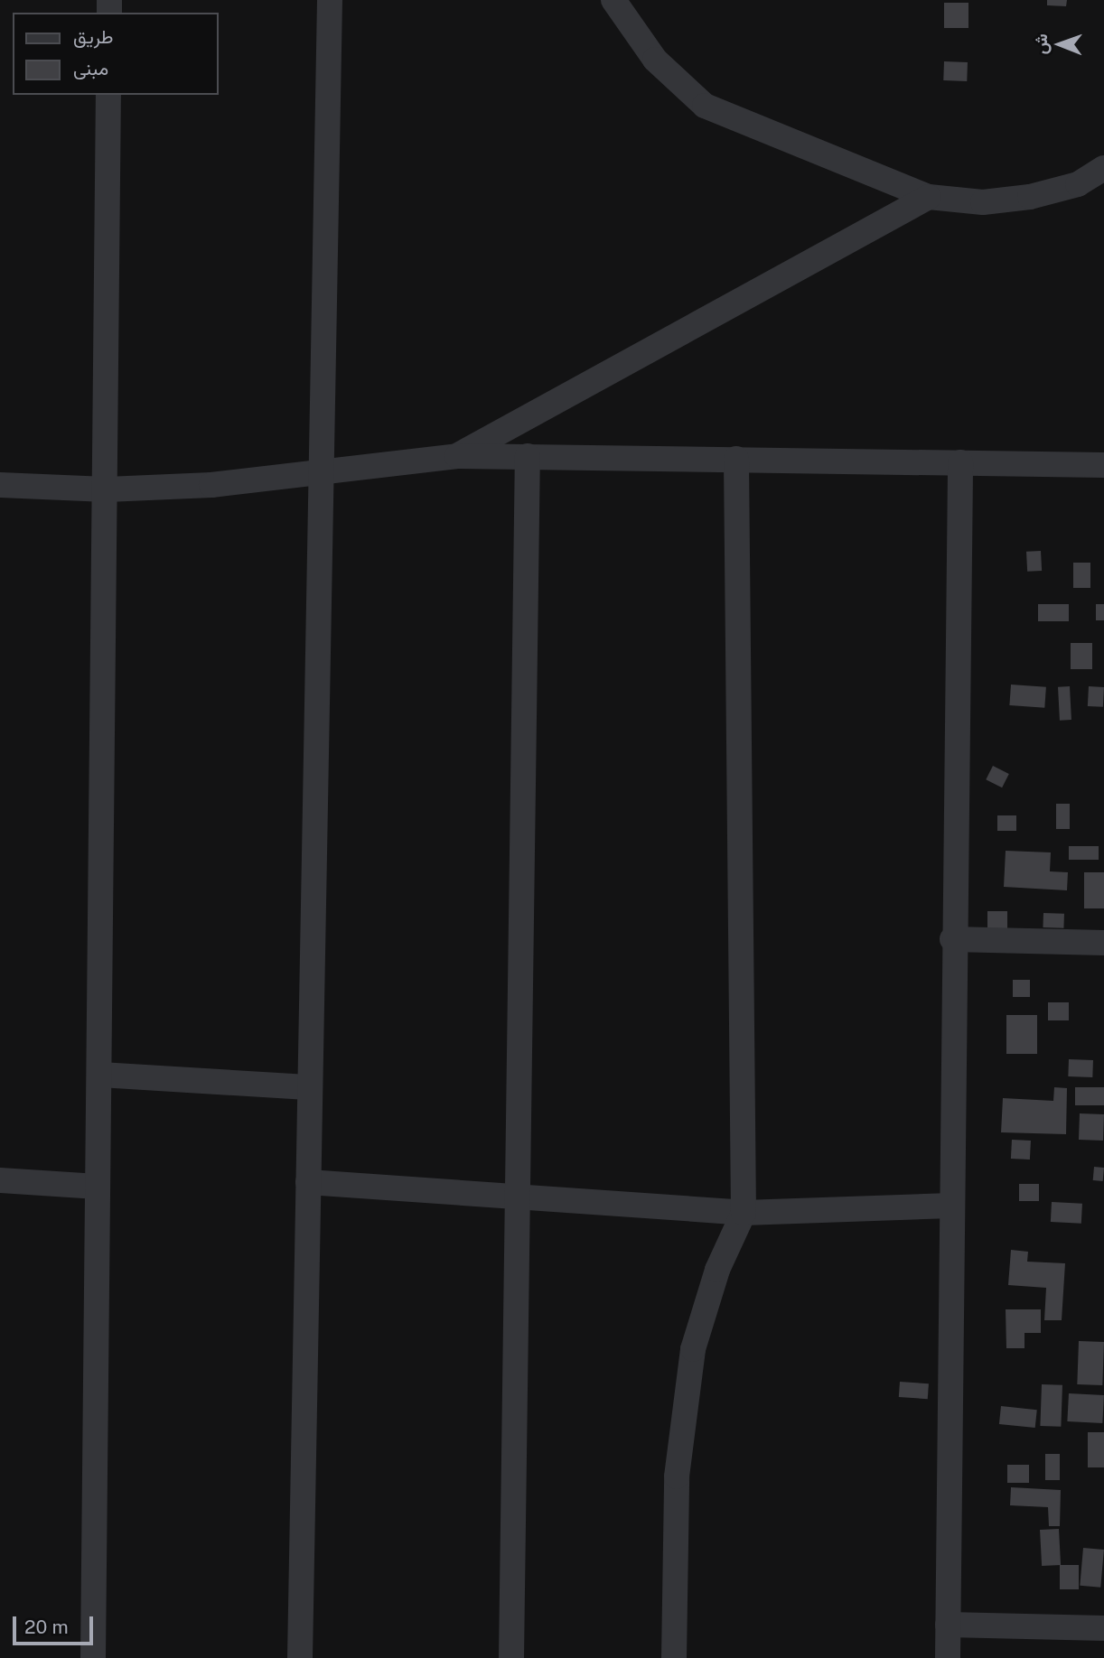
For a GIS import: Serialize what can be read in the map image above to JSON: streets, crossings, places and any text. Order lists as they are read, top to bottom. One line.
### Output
{"legend":["طريق","مبنى"],"scale_bar":"20 m","north":"left"}
